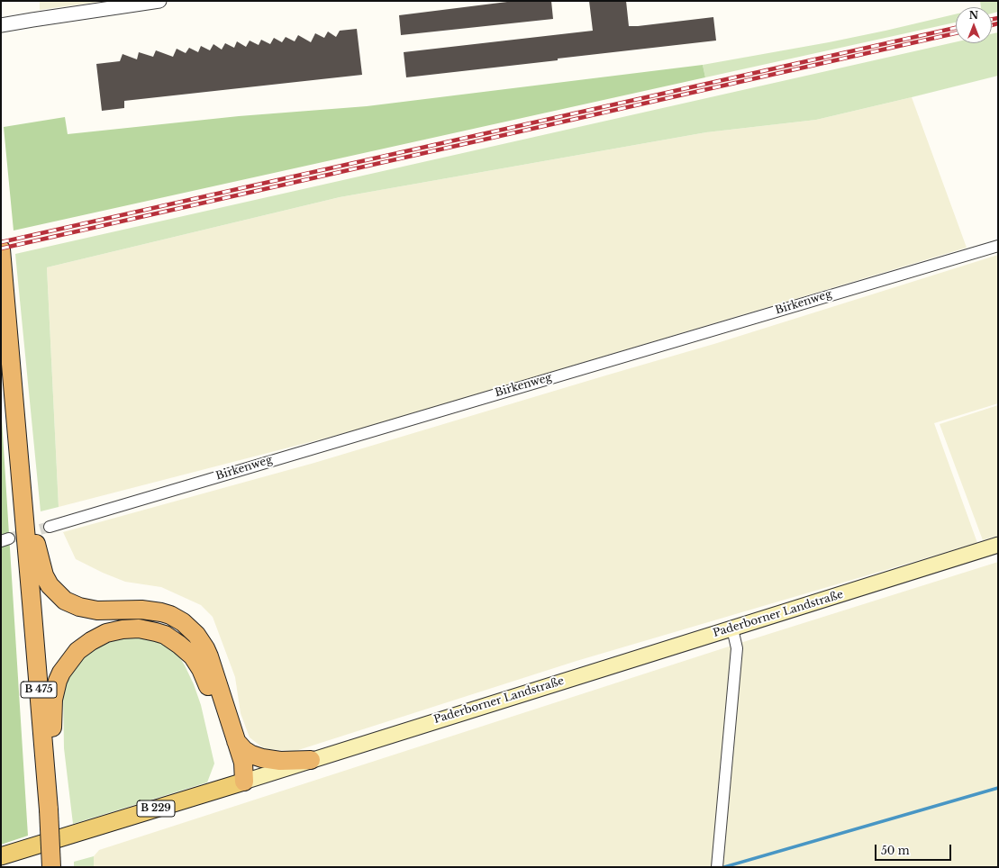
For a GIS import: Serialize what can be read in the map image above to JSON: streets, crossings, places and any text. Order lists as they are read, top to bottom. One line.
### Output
{"streets":{"highway":["B 475"],"main road":["Paderborner Landstraße","B 229"],"street":["Birkenweg"]},"scale_bar":"50 m","north":"top"}
